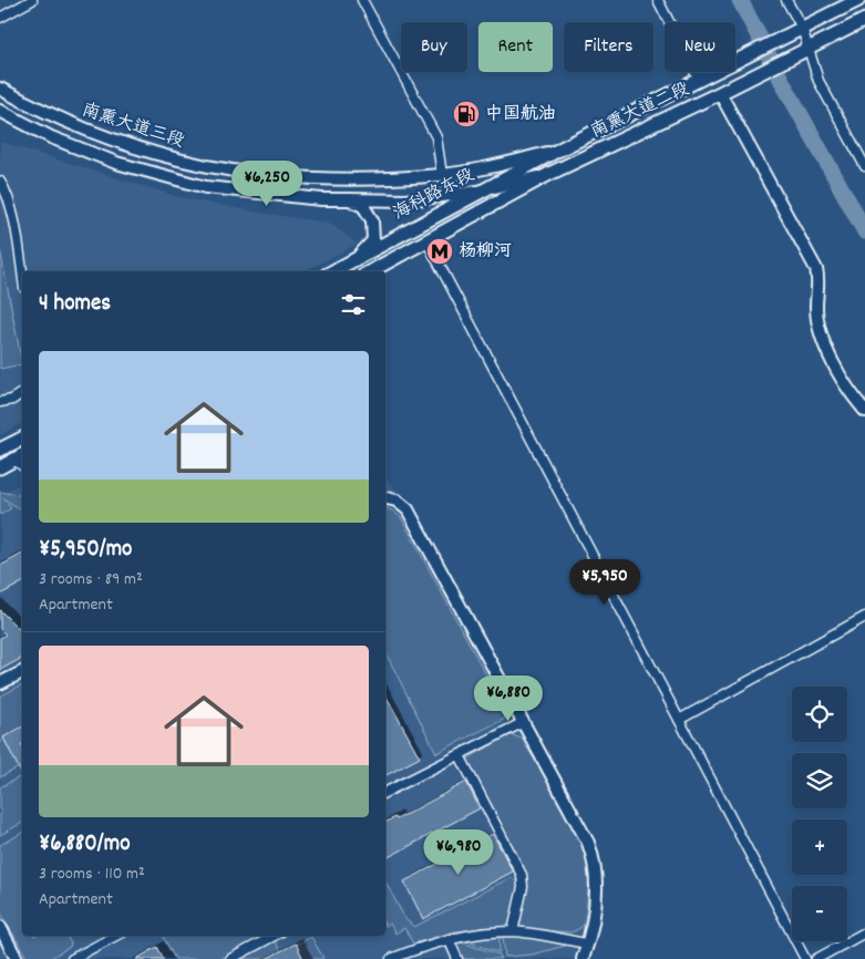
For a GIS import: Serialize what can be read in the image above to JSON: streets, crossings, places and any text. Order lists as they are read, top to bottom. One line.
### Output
{"streets":{"main road":["南熏大道二段","南熏大道三段","海科路东段"]},"crossings":[["南熏大道二段","南熏大道三段"],["南熏大道二段","海科路东段"],["南熏大道三段","海科路东段"]],"places":{"fuel station":["中国航油"],"metro station":["杨柳河"]},"page":{"chip":["Buy","Rent","Filters","New"],"price":["¥6,250","¥5,950","¥6,880","¥6,980"],"heading":"4 homes","list":[{"name":"¥5,950/mo","note":"3 rooms · 89 m² · Apartment"},{"name":"¥6,880/mo","note":"3 rooms · 110 m² · Apartment"}],"map_buttons":["+","−"]}}
